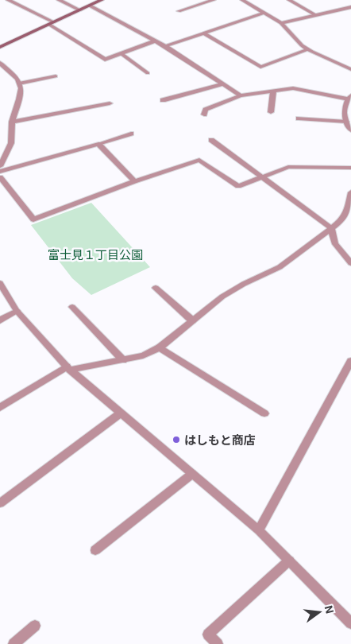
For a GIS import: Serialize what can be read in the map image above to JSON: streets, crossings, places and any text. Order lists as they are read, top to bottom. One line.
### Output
{"parks":["富士見１丁目公園"],"places":["はしもと商店"],"north":"right"}
